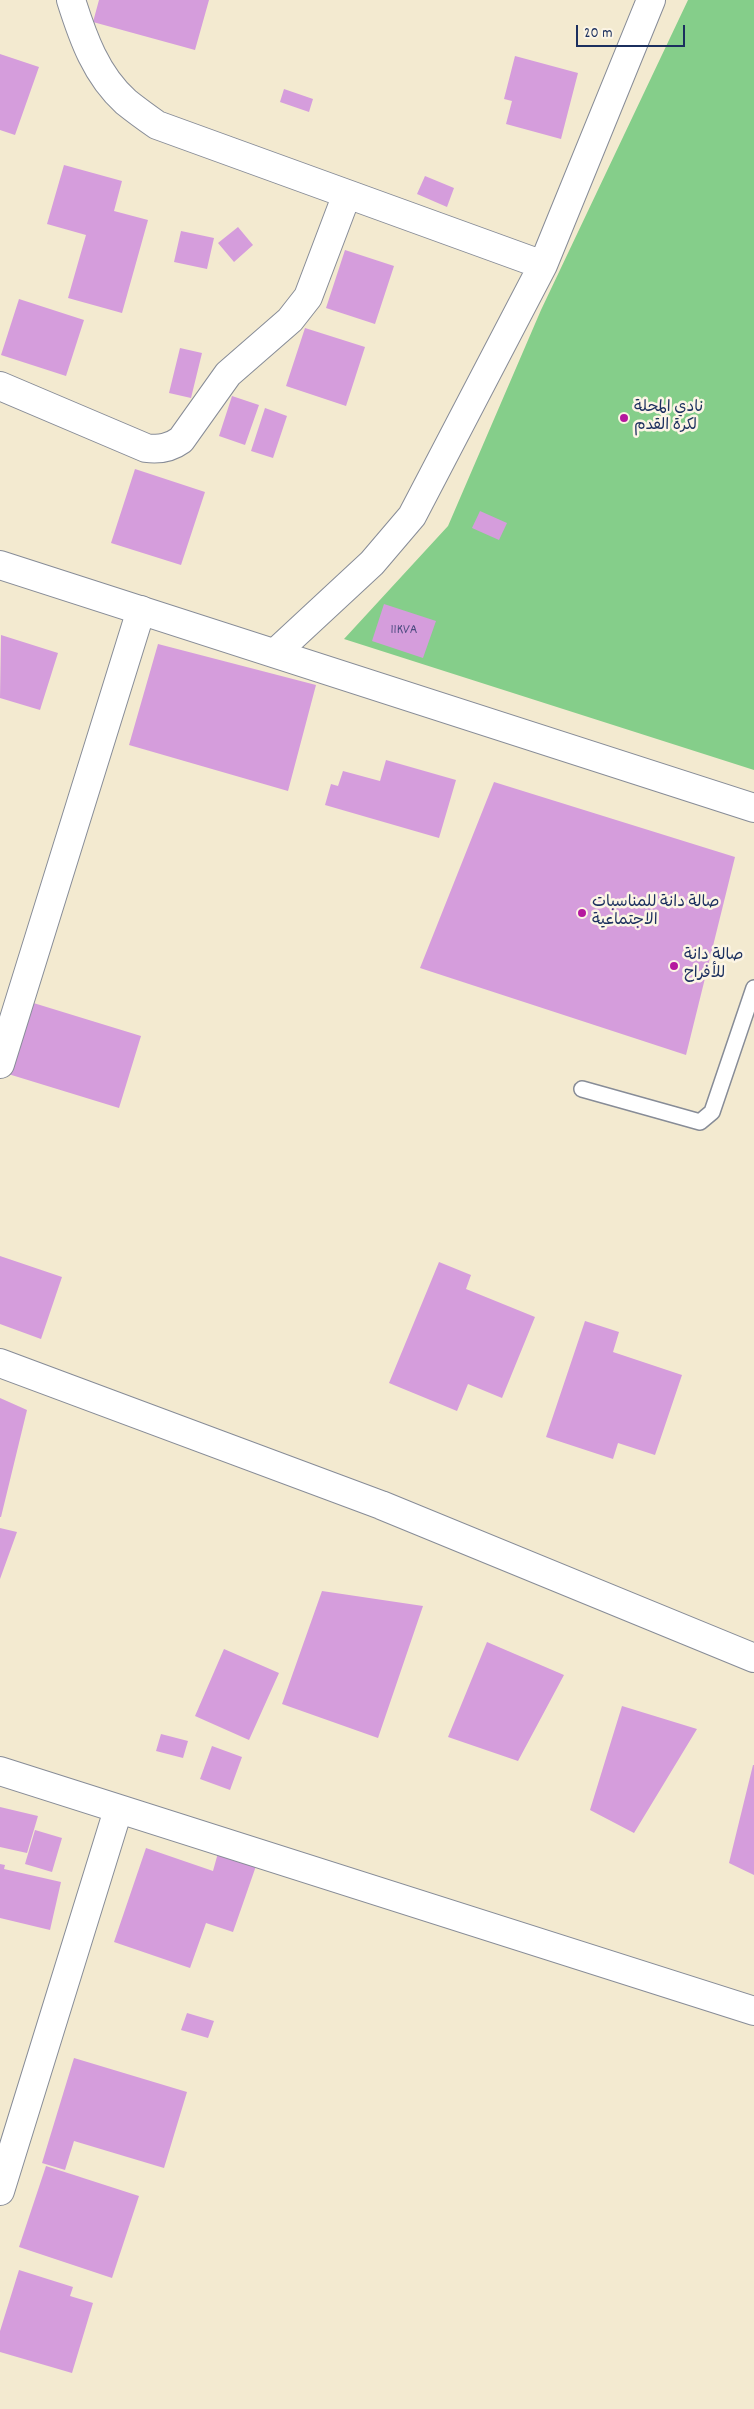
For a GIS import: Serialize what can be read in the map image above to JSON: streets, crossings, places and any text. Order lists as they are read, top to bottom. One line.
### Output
{"places":["نادي المحلة لكرة القدم","صالة دانة للمناسبات الاجتماعية","صالة دانة للأفراح"],"house_numbers":["11KVA"],"scale_bar":"20 m"}
